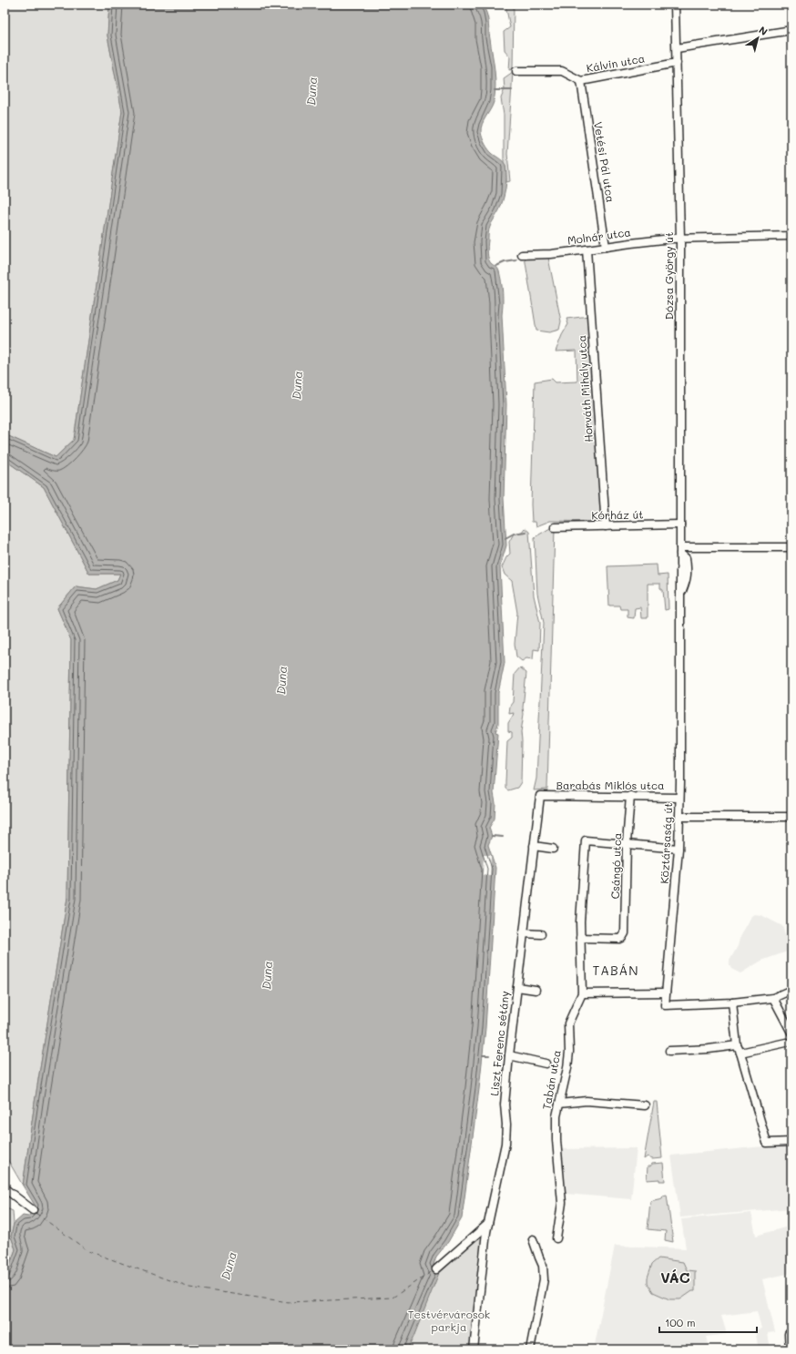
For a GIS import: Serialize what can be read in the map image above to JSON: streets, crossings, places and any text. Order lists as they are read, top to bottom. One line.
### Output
{"streets":{"street":["Kálvin utca","Vetési Pál utca","Molnár utca","Dózsa György út","Horváth Mihály utca","Kórház út","Barabás Miklós utca","Köztársaság út","Csángó utca","Liszt Ferenc sétány","Tabán utca"]},"crossings":[["Kálvin utca","Vetési Pál utca"],["Kálvin utca","Dózsa György út"],["Vetési Pál utca","Molnár utca"],["Molnár utca","Dózsa György út"],["Molnár utca","Horváth Mihály utca"],["Dózsa György út","Kórház út"],["Dózsa György út","Köztársaság út"],["Horváth Mihály utca","Kórház út"],["Barabás Miklós utca","Köztársaság út"],["Barabás Miklós utca","Csángó utca"],["Barabás Miklós utca","Liszt Ferenc sétány"],["Csángó utca","Tabán utca"]],"districts":["TABÁN","VÁC"],"water":["Duna"],"parks":["Testvérvárosok parkja"],"scale_bar":"100 m","north":"top right"}
